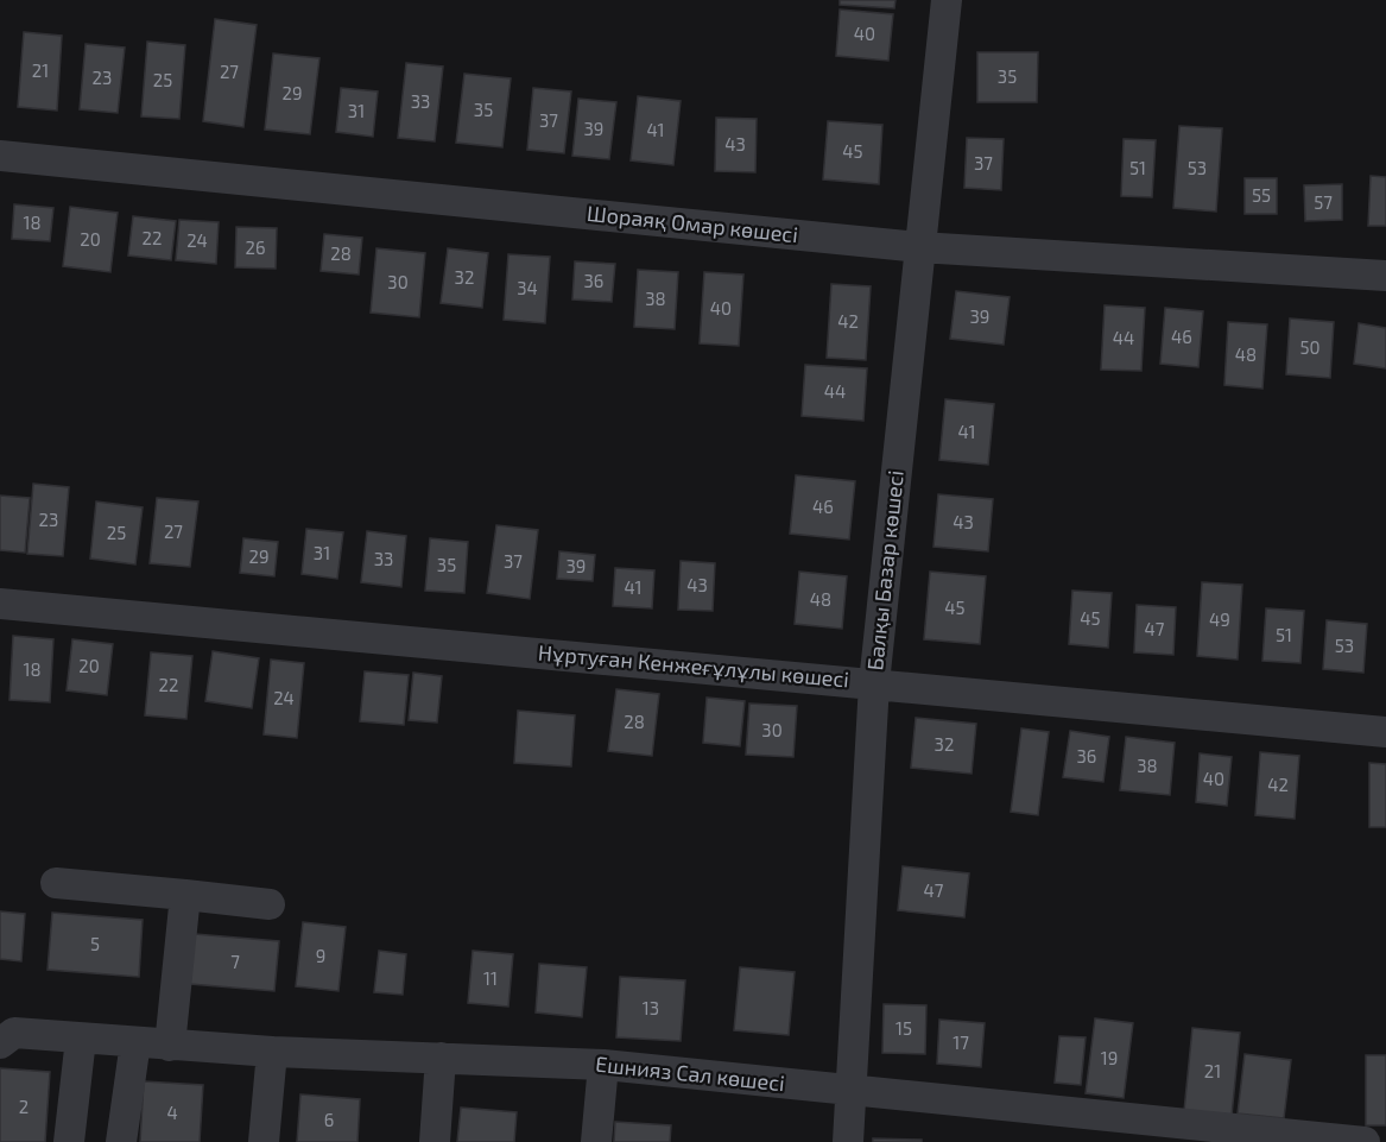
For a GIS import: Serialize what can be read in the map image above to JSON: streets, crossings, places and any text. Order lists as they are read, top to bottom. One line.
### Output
{"streets":{"street":["Шораяқ Омар көшесі","Балқы Базар көшесі","Нұртуған Кенжеғұлұлы көшесі","Ешнияз Сал көшесі"]},"crossings":[["Шораяқ Омар көшесі","Балқы Базар көшесі"],["Балқы Базар көшесі","Нұртуған Кенжеғұлұлы көшесі"],["Балқы Базар көшесі","Ешнияз Сал көшесі"]],"house_numbers":["40","21","27","35","23","25","29","33","35","31","37","39","41","43","45","37","51","53","55","57","18","22","20","24","26","28","32","36","30","34","38","40","39","42","46","44","50","48","44","41","46","23","43","27","25","31","29","33","37","35","39","43","41","48","45","45","49","47","51","53","20","18","22","24","28","30","32","36","38","40","42","47","5","9","7","11","13","15","17","19","21","2","4","6"]}
